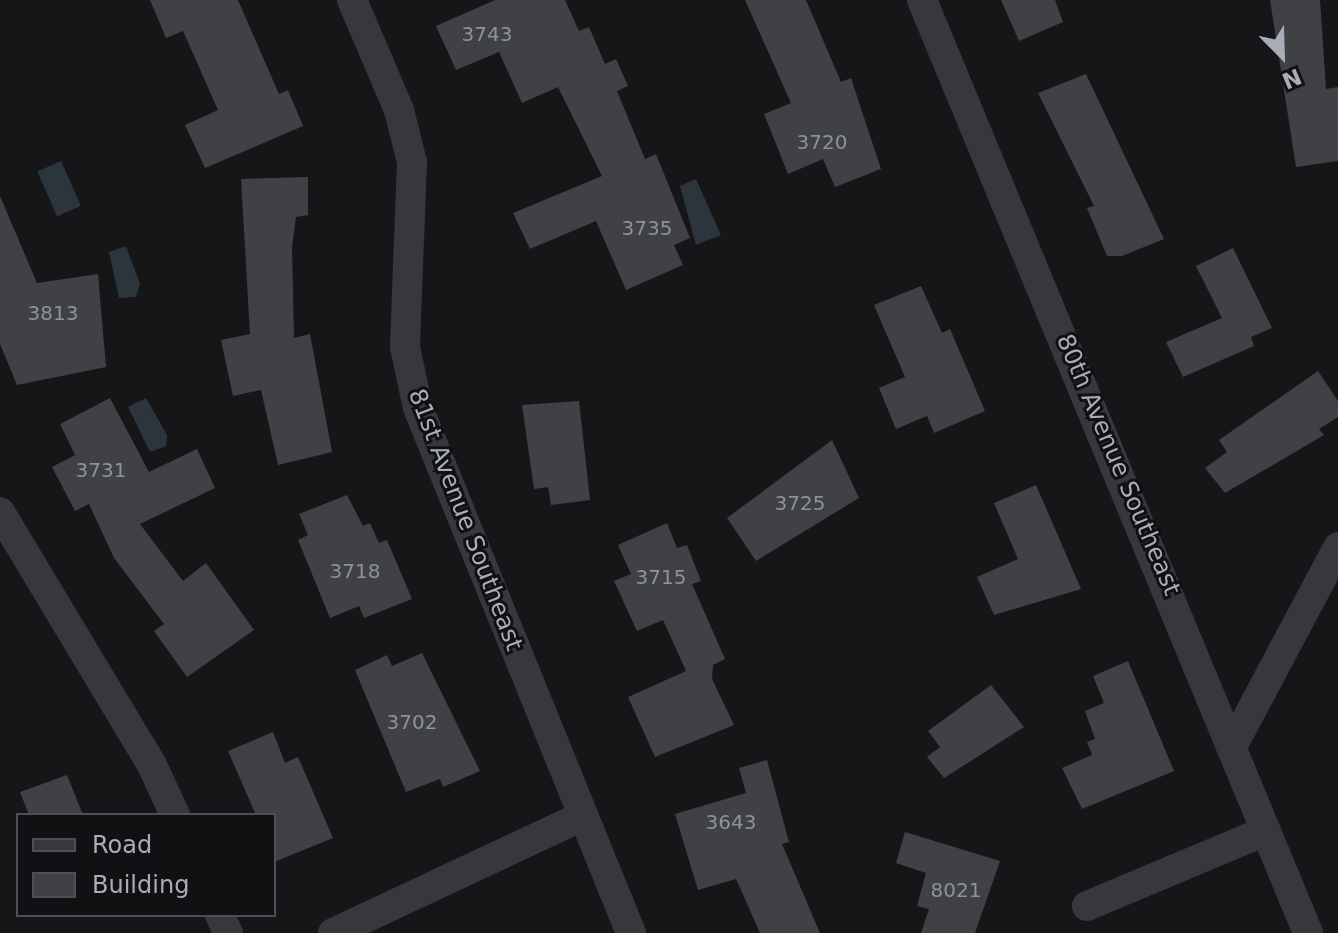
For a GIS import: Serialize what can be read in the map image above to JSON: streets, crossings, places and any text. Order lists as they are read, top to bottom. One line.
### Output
{"streets":{"street":["80th Avenue Southeast","81st Avenue Southeast"]},"house_numbers":["3743","3720","3735","3813","3731","3725","3718","3715","3702","3643","8021"],"legend":["Road","Building"],"north":"bottom right"}
